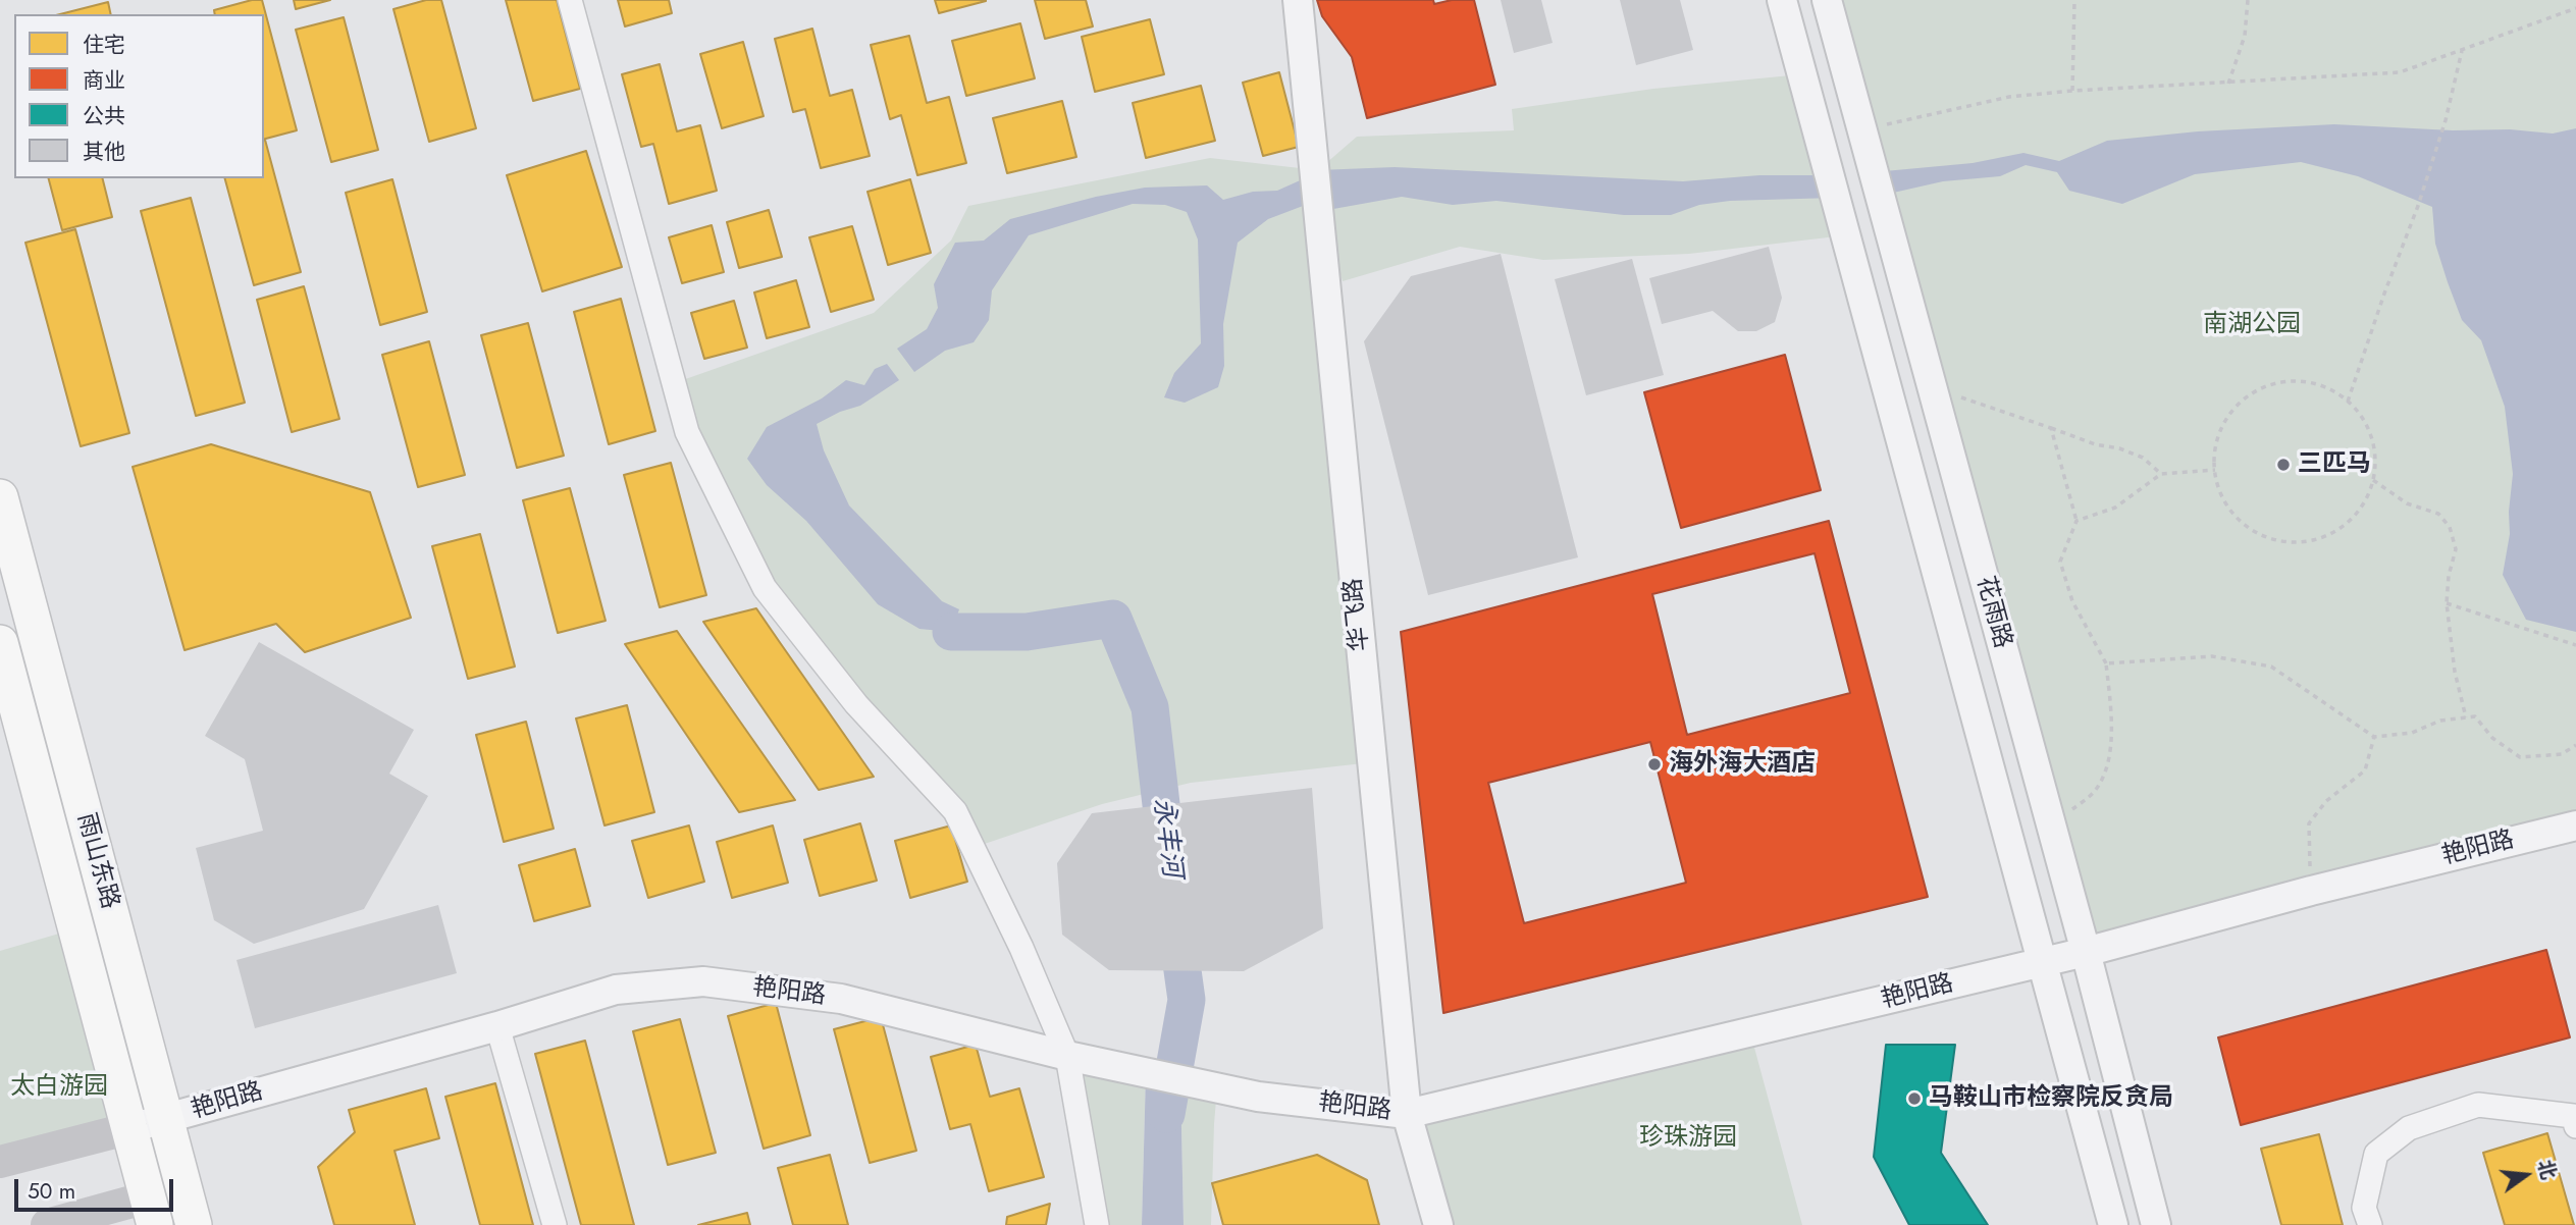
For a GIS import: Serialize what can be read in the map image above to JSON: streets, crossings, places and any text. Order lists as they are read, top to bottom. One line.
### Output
{"streets":{"main road":["雨山东路"],"street":["花雨路","华飞路","艳阳路"]},"crossings":[["花雨路","艳阳路"],["华飞路","艳阳路"],["艳阳路","雨山东路"]],"water":["永丰河"],"parks":["南湖公园","太白游园","珍珠游园"],"places":["三匹马","海外海大酒店","马鞍山市检察院反贪局"],"legend":["住宅","商业","公共","其他"],"scale_bar":"50 m","north":"right"}
